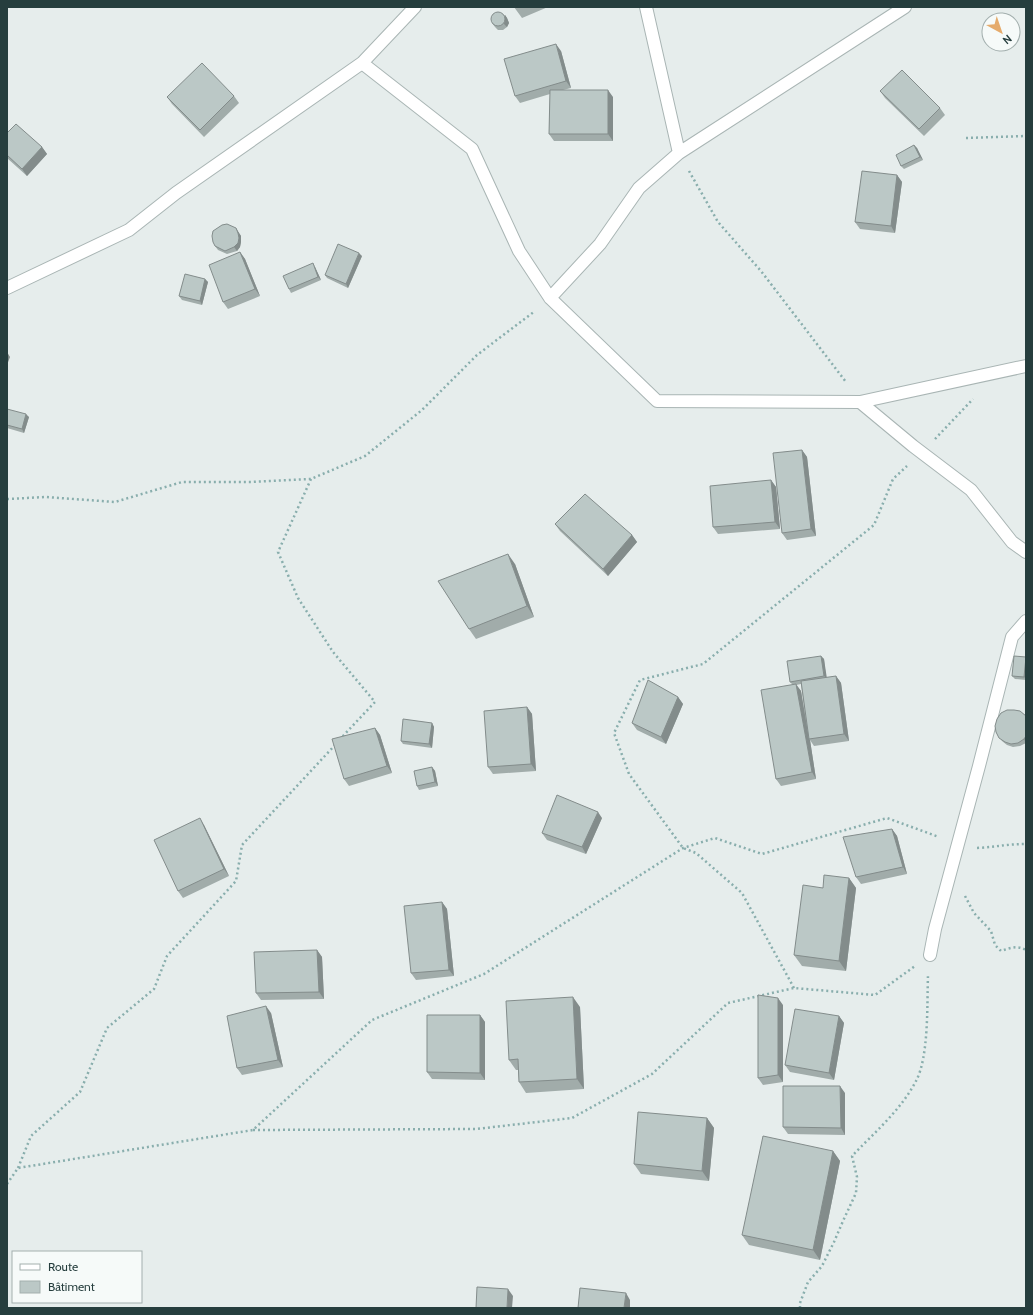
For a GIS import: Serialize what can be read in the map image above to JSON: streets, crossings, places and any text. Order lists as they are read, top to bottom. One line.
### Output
{"legend":["Route","Bâtiment"],"north":"bottom right"}
